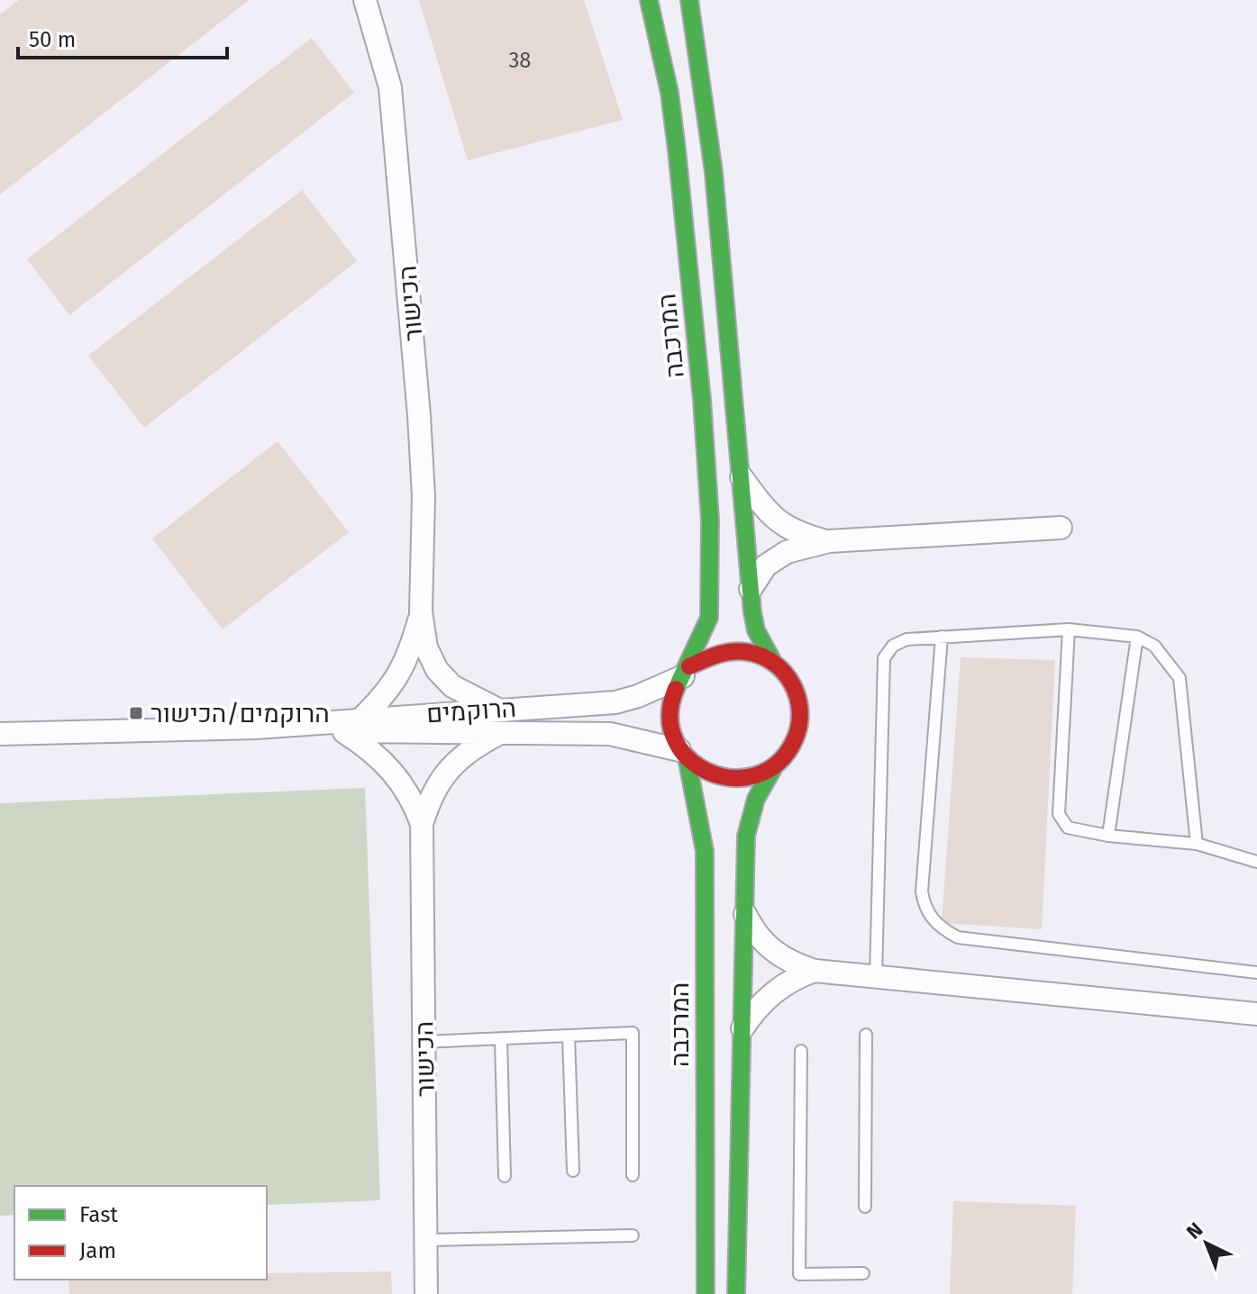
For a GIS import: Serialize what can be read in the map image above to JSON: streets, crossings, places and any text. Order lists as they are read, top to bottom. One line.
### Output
{"streets":{"street":["הכישור","המרכבה","הרוקמים"]},"crossings":[["הכישור","הרוקמים"],["המרכבה","הרוקמים"]],"places":{"transit":["הרוקמים/הכישור"]},"house_numbers":["38"],"legend":["Fast","Jam"],"scale_bar":"50 m","north":"top left"}
